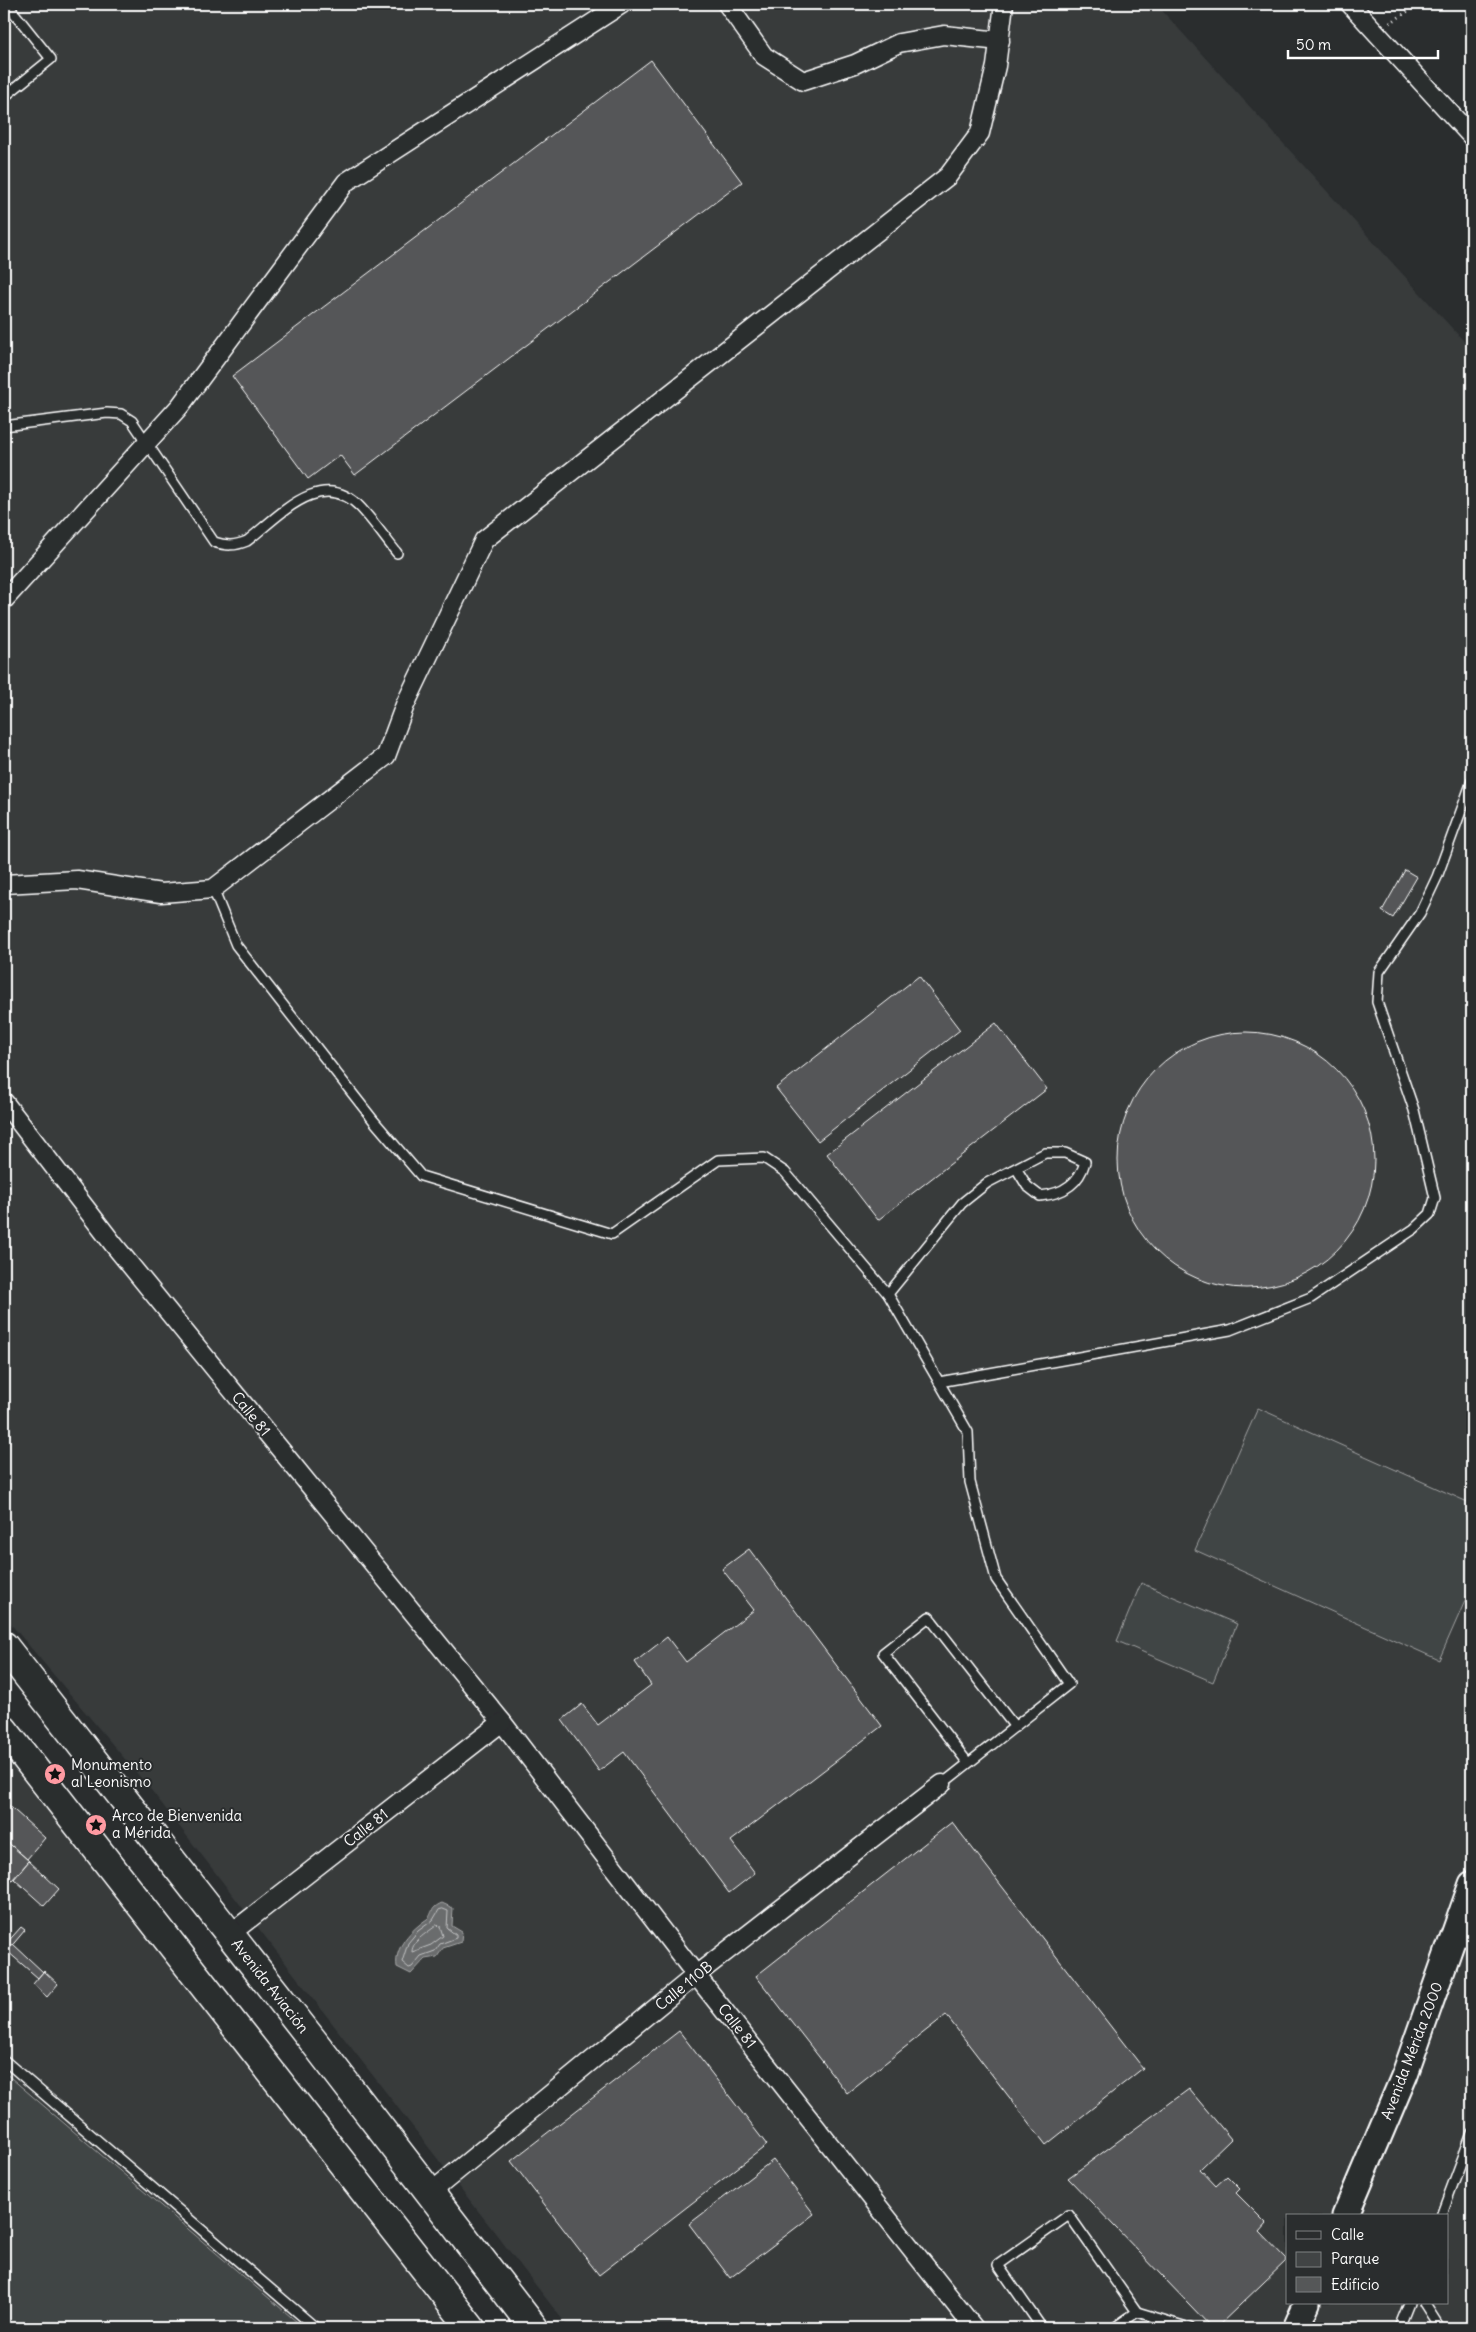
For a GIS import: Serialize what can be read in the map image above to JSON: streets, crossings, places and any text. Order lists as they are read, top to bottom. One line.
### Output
{"streets":{"main road":["Avenida Aviación","Avenida Mérida 2000"],"street":["Calle 81","Calle 110B"]},"crossings":[["Calle 81","Avenida Aviación"],["Calle 81","Calle 110B"],["Avenida Aviación","Calle 110B"]],"places":{"place":["Monumento al Leonismo","Arco de Bienvenida a Mérida"]},"legend":["Calle","Parque","Edificio"],"scale_bar":"50 m"}
